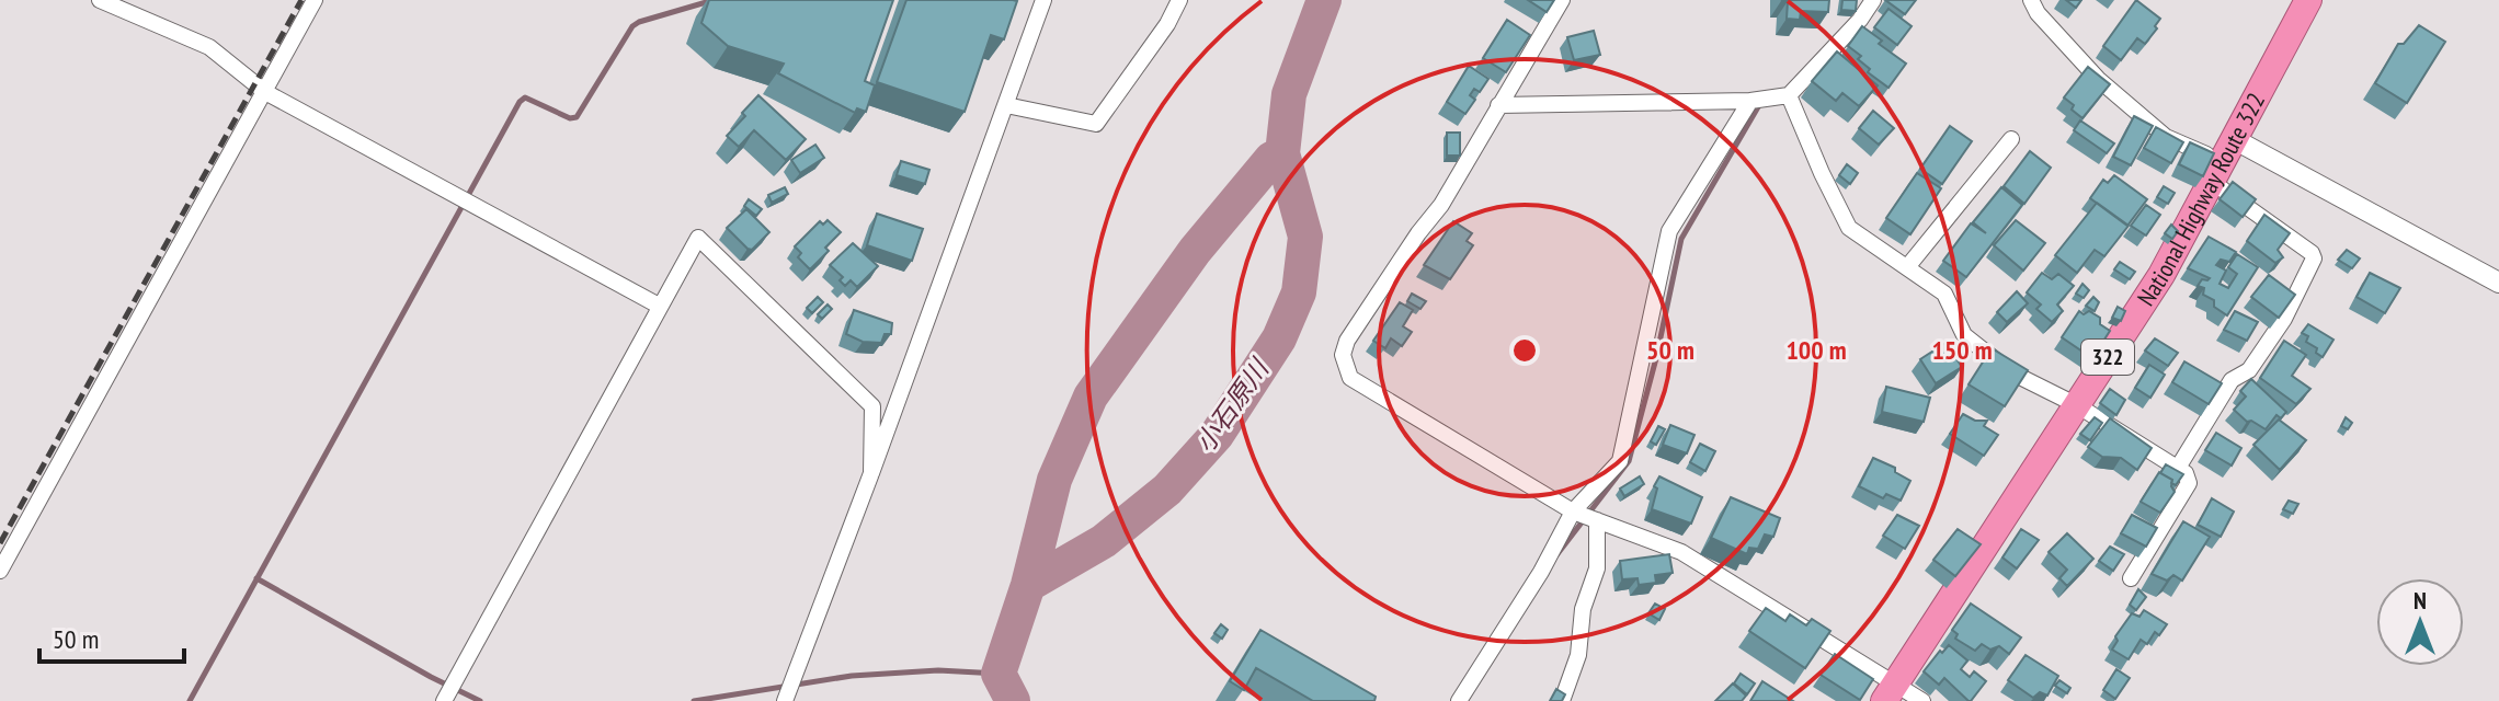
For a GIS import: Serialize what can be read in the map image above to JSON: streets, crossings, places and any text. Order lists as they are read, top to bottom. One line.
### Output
{"streets":{"highway":["National Highway Route 322","322"]},"water":["小石原川"],"scale_bar":"50 m","north":"top","rings":["50 m","100 m","150 m"]}
